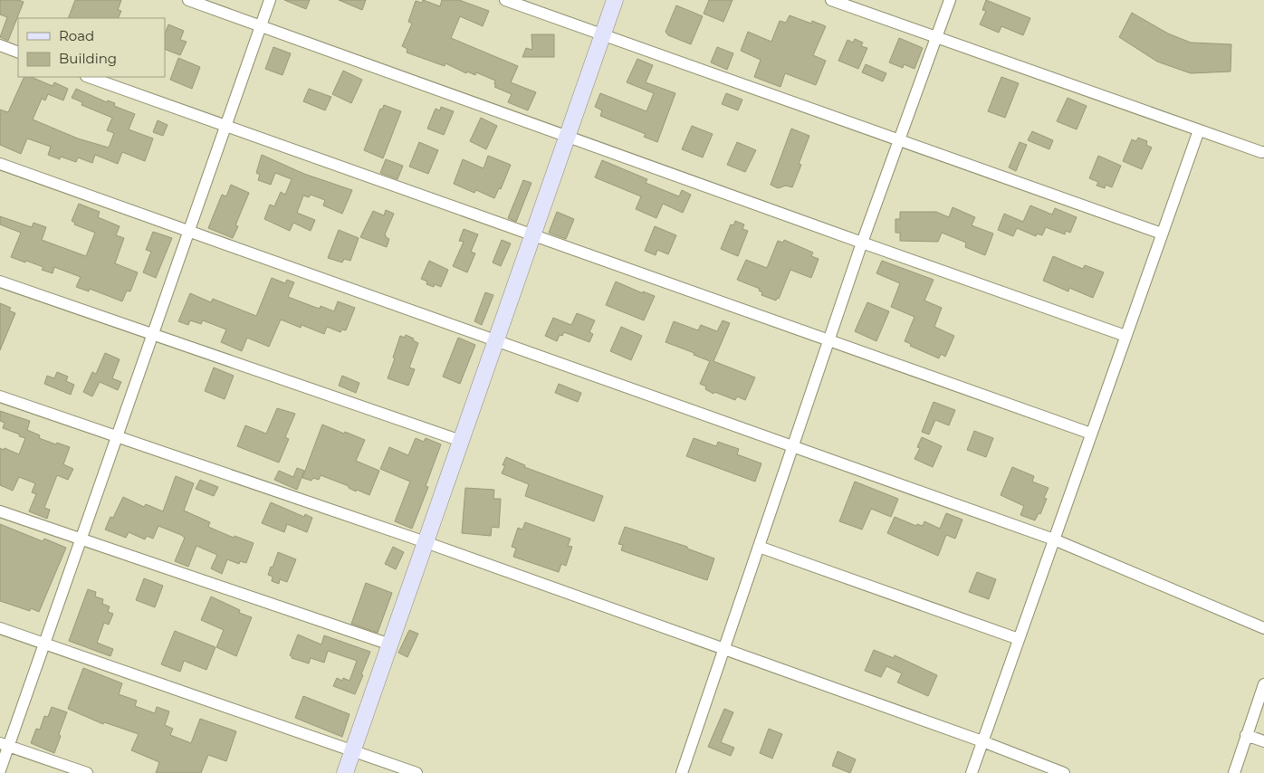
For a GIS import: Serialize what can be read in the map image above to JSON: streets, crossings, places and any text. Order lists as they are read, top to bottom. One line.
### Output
{"legend":["Road","Building"]}
